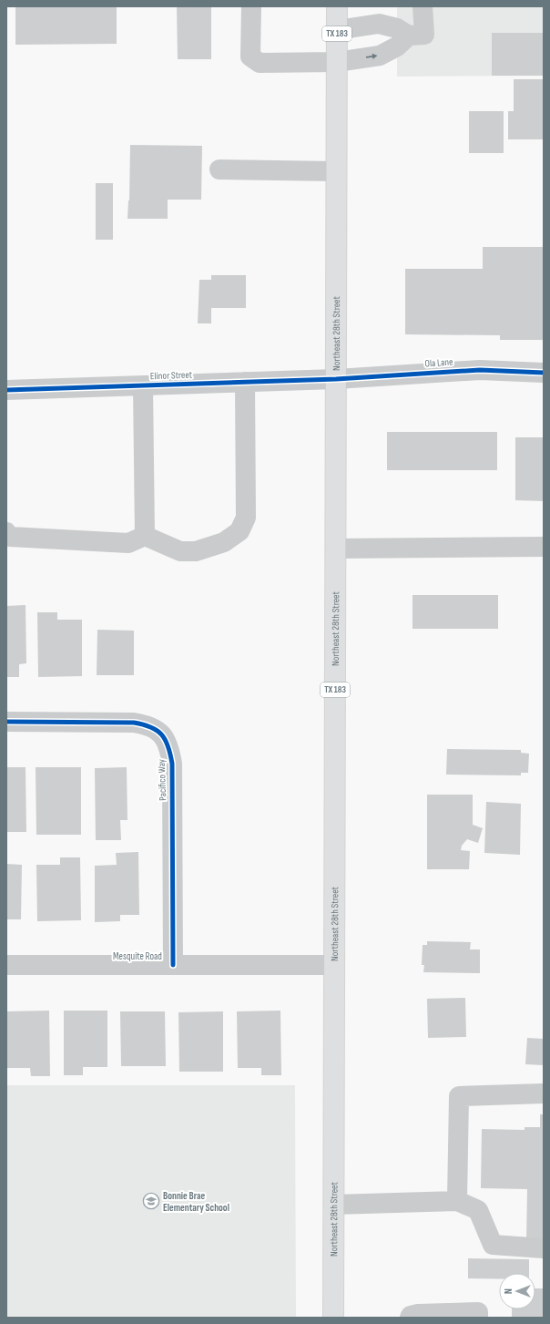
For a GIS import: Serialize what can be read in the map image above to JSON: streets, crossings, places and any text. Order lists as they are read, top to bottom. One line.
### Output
{"streets":{"main road":["TX 183","Northeast 28th Street"],"street":["Ola Lane","Elinor Street","Pacifico Way","Mesquite Road"]},"crossings":[["Northeast 28th Street","Ola Lane"],["Northeast 28th Street","Elinor Street"],["Northeast 28th Street","Mesquite Road"],["Ola Lane","Elinor Street"],["Pacifico Way","Mesquite Road"]],"places":{"school or university":["Bonnie Brae Elementary School"]},"north":"left"}
